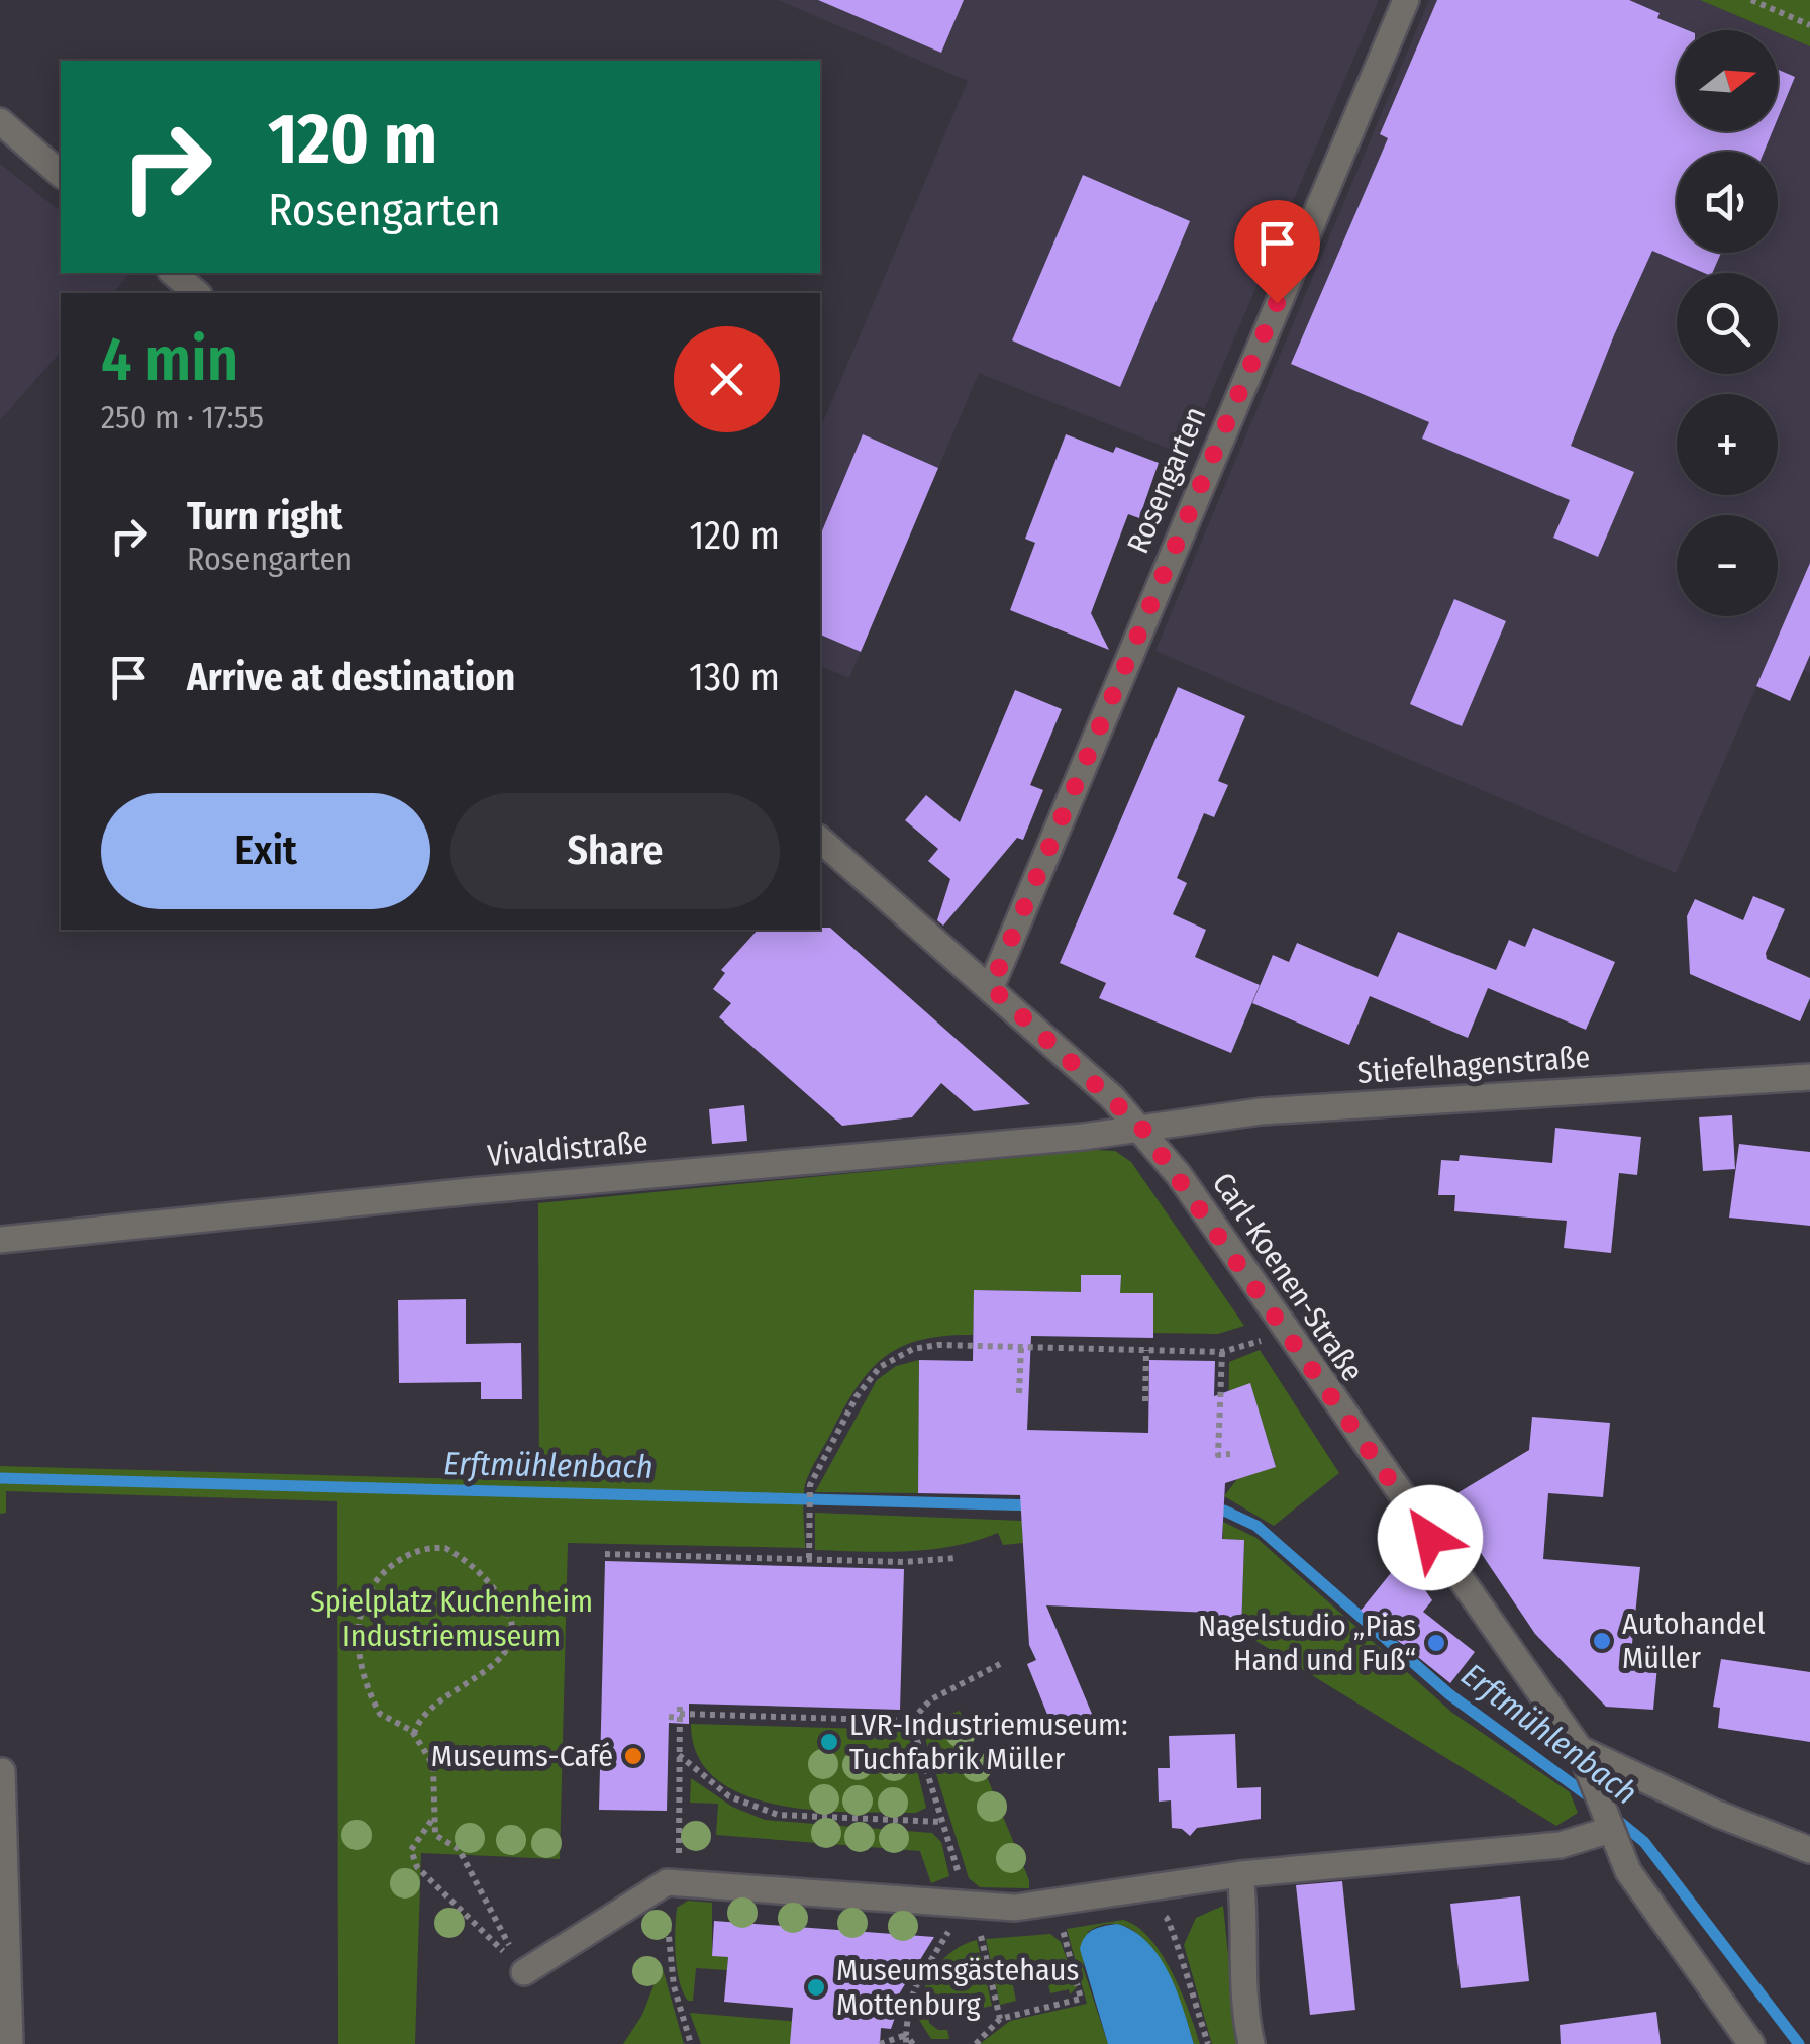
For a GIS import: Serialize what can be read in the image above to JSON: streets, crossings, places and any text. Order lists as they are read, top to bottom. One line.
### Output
{"streets":{"street":["Rosengarten","Stiefelhagenstraße","Vivaldistraße","Carl-Koenen-Straße"]},"crossings":[["Rosengarten","Carl-Koenen-Straße"],["Stiefelhagenstraße","Vivaldistraße"],["Stiefelhagenstraße","Carl-Koenen-Straße"],["Vivaldistraße","Carl-Koenen-Straße"]],"water":["Erftmühlenbach"],"parks":["Spielplatz Kuchenheim Industriemuseum"],"places":["Autohandel Müller","Nagelstudio „Pias Hand und Fuß“","LVR-Industriemuseum: Tuchfabrik Müller","Museums-Café","Museumsgästehaus Mottenburg"],"north":"right","page":{"map_buttons":["+","−"],"turn":["120 m","Rosengarten"],"heading":["4 min","250 m · 17:55"],"list":[{"name":"Turn right","note":"Rosengarten","value":"120 m"},{"name":"Arrive at destination","value":"130 m"}],"buttons":["Exit","Share"]}}
